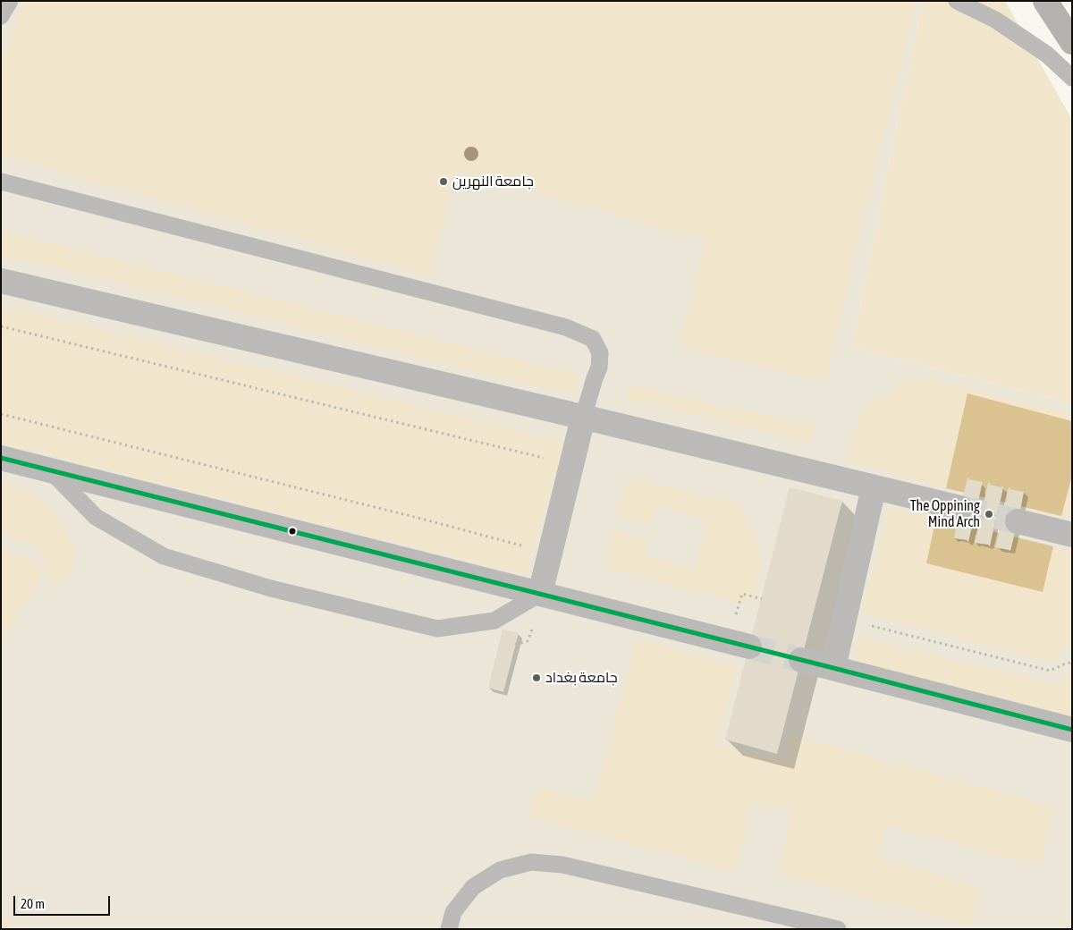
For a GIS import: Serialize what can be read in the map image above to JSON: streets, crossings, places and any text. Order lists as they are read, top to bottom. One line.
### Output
{"places":["جامعة النهرين","The Oppining Mind Arch","جامعة بغداد"],"scale_bar":"20 m"}
